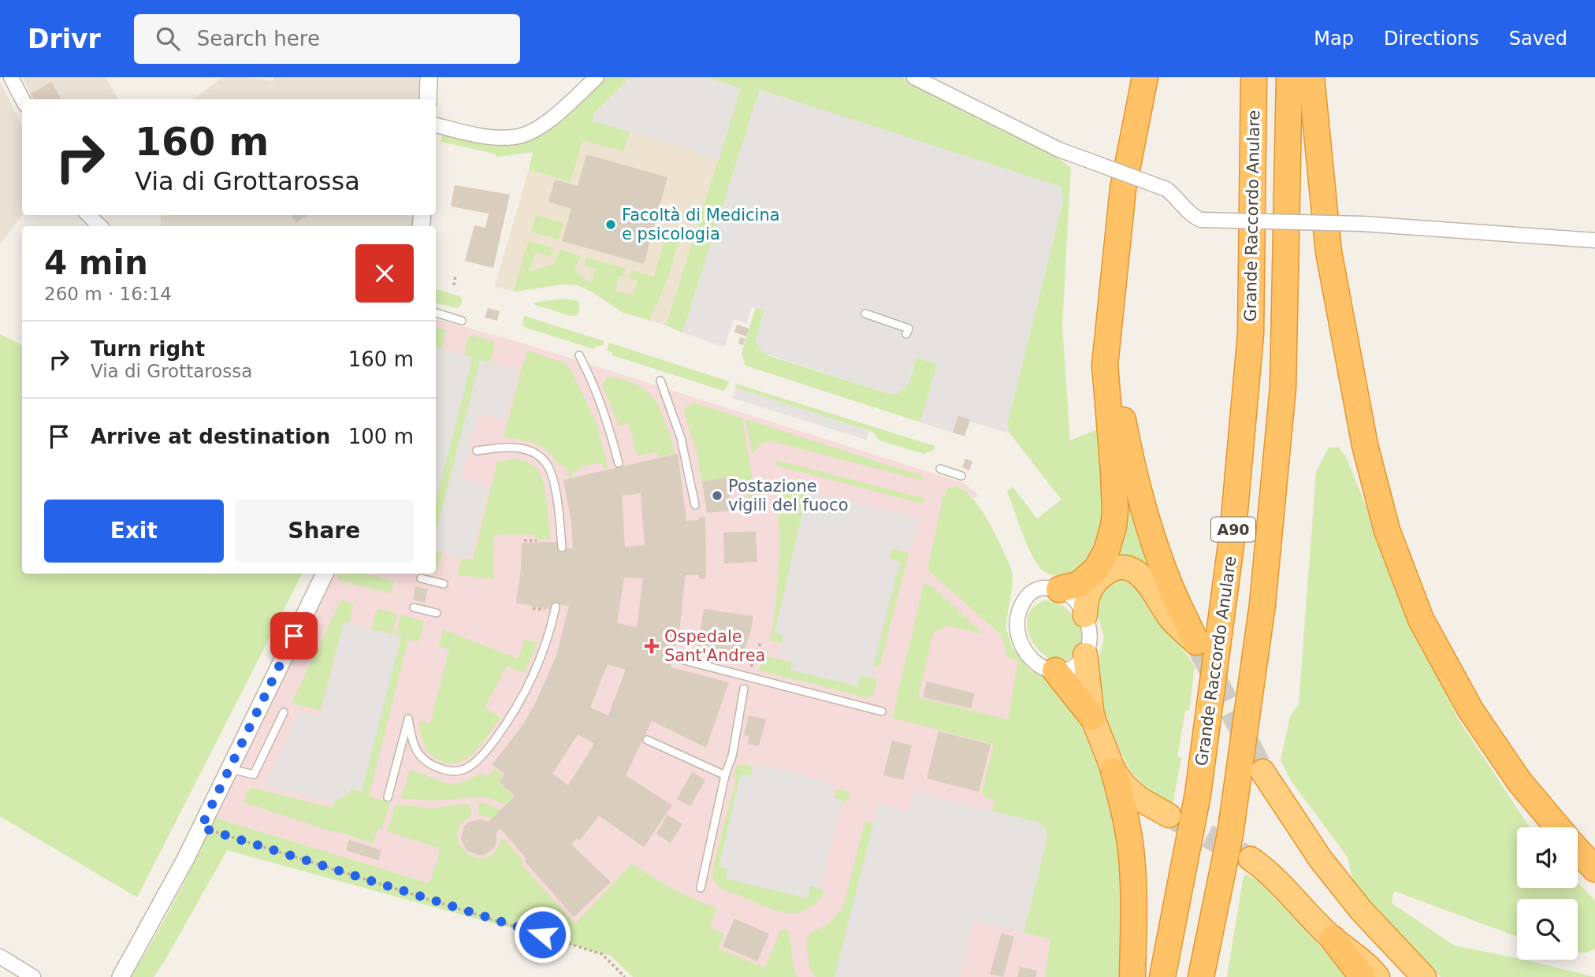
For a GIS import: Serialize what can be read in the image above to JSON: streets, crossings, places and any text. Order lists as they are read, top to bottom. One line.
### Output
{"streets":{"highway":["Grande Raccordo Anulare","A90"]},"places":{"other":["Facoltà di Medicina e psicologia","Postazione vigili del fuoco"],"health":["Ospedale Sant'Andrea"]},"page":{"header":"Drivr","search":"Search here","nav":["Map","Directions","Saved"],"turn":["160 m","Via di Grottarossa"],"heading":["4 min","260 m · 16:14"],"list":[{"name":"Turn right","note":"Via di Grottarossa","value":"160 m"},{"name":"Arrive at destination","value":"100 m"}],"buttons":["Exit","Share"]}}
